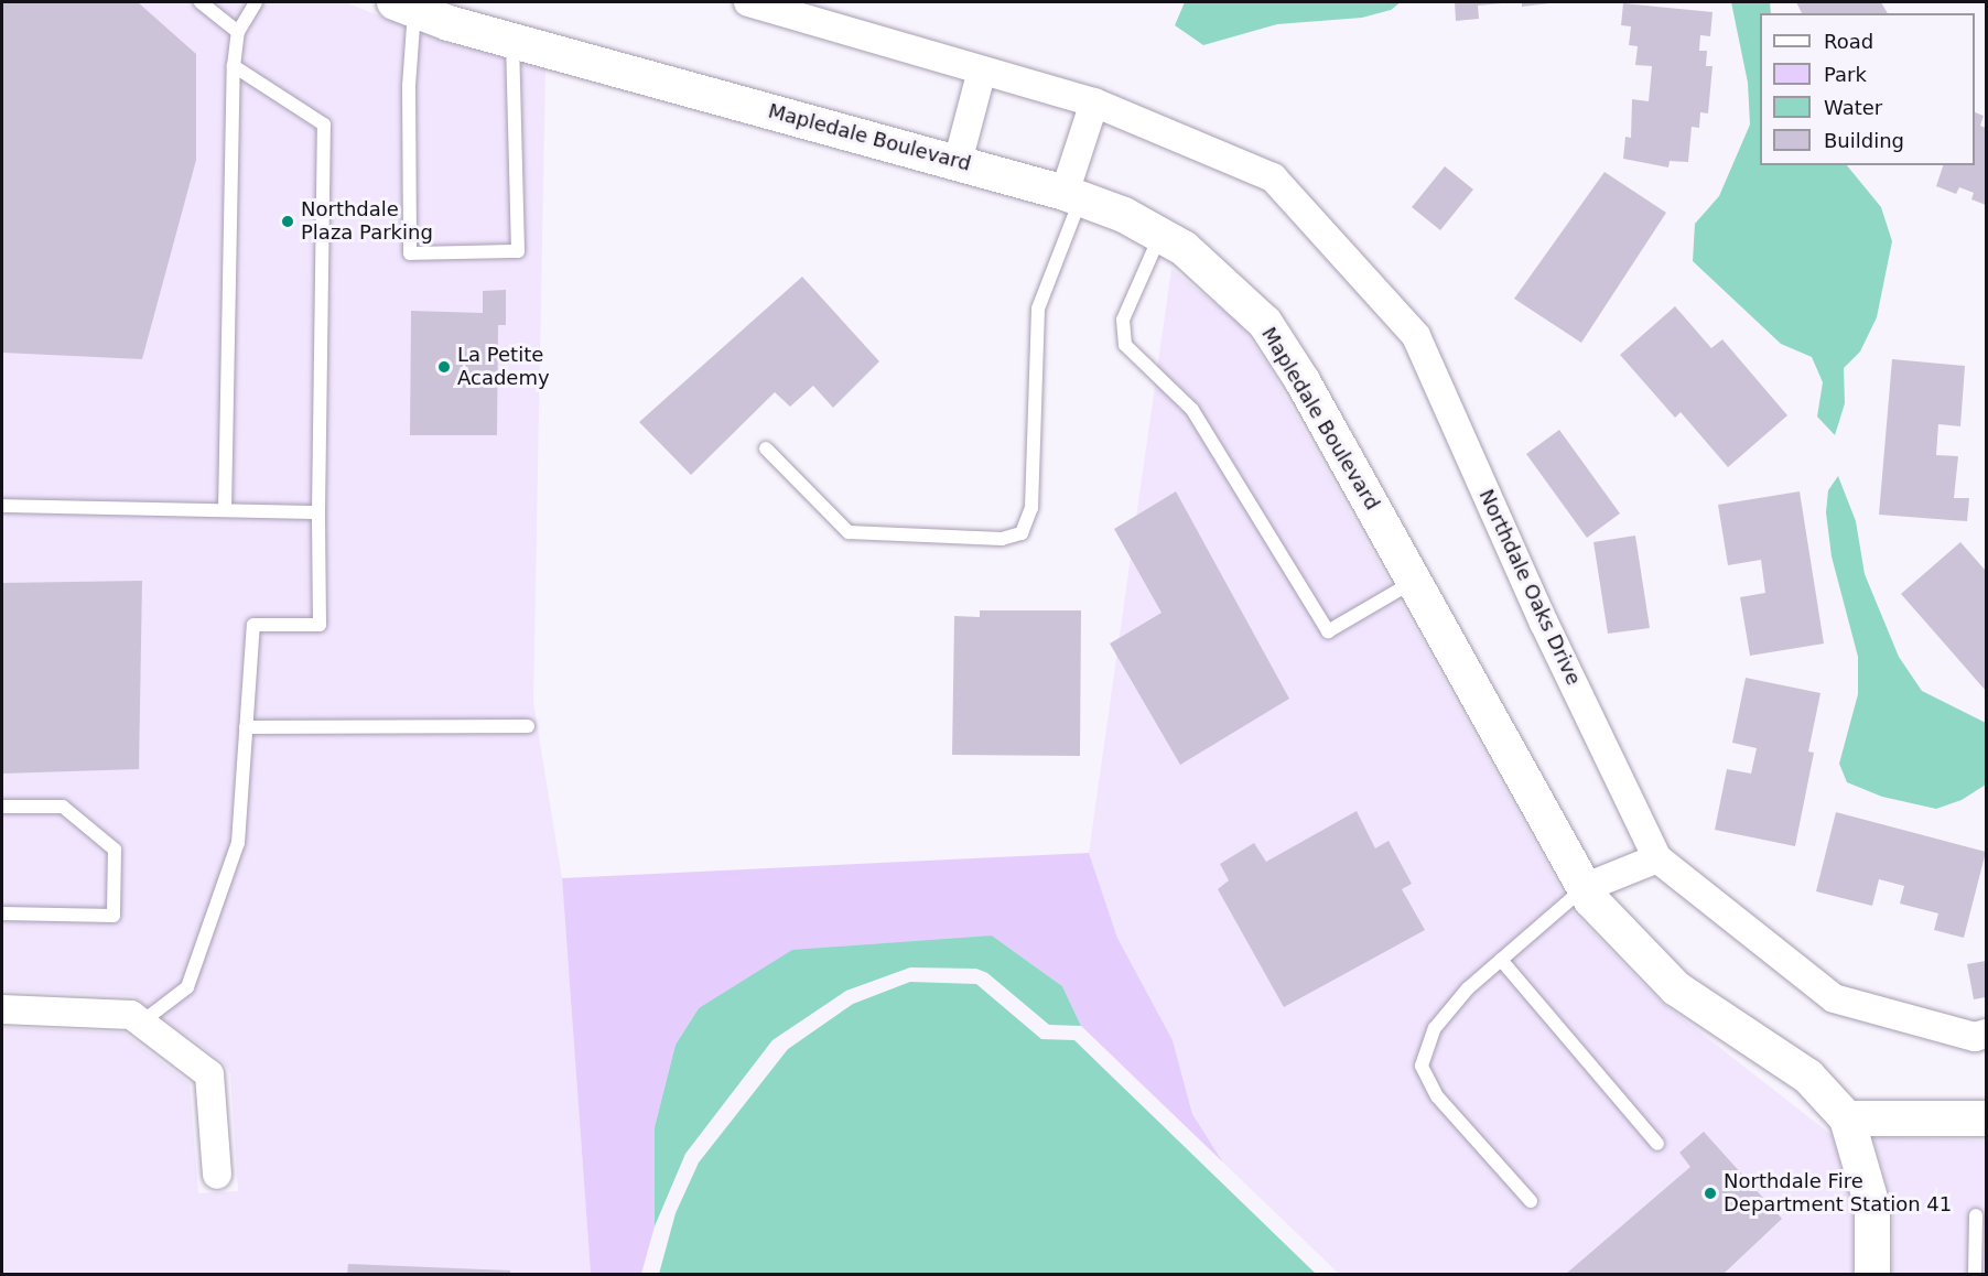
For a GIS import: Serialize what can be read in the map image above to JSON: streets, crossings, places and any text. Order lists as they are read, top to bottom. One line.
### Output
{"streets":{"street":["Mapledale Boulevard","Northdale Oaks Drive"]},"places":["Northdale Plaza Parking","La Petite Academy","Northdale Fire Department Station 41"],"legend":["Road","Park","Water","Building"]}
